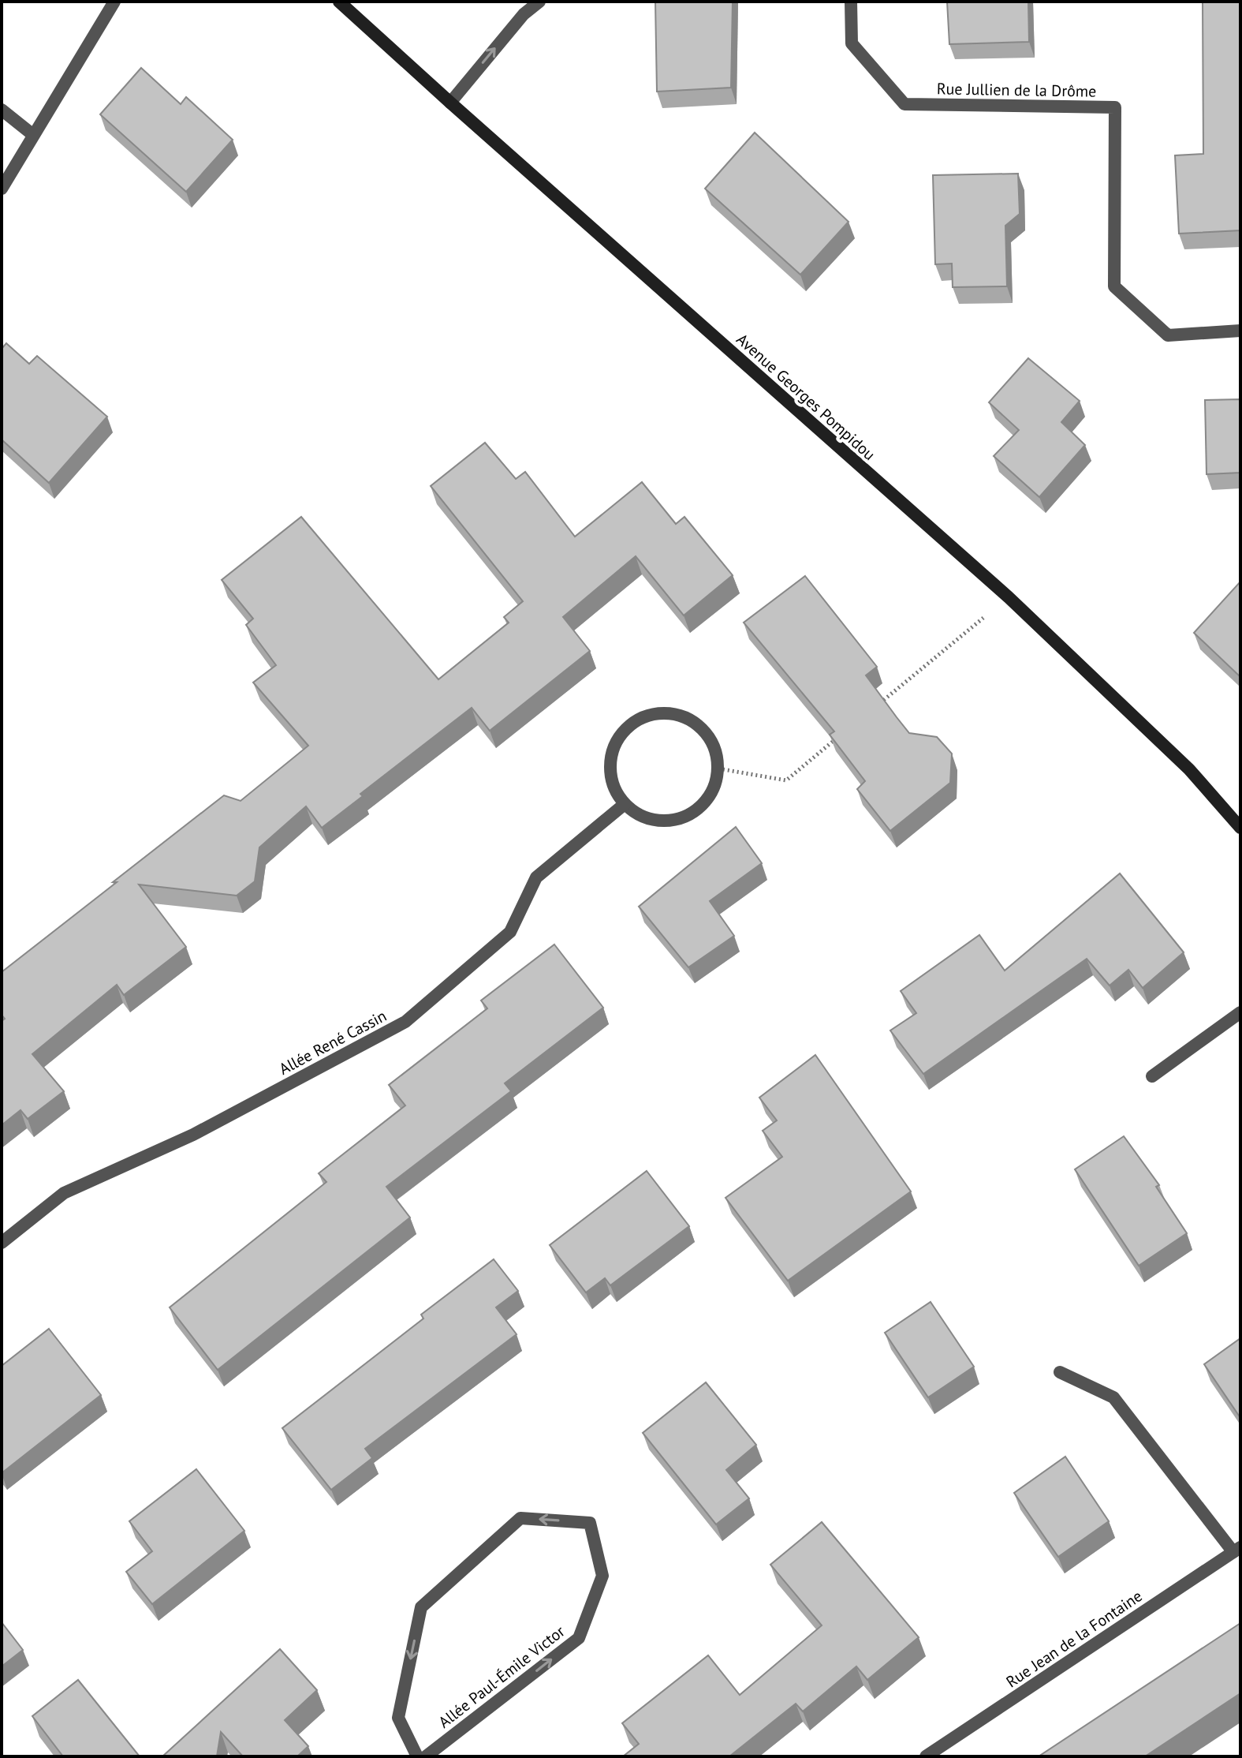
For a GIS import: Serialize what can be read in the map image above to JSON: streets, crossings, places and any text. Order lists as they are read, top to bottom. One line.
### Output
{"streets":{"main road":["Avenue Georges Pompidou"],"street":["Rue Jullien de la Drôme","Allée René Cassin","Rue Jean de la Fontaine","Allée Paul-Émile Victor"]}}
